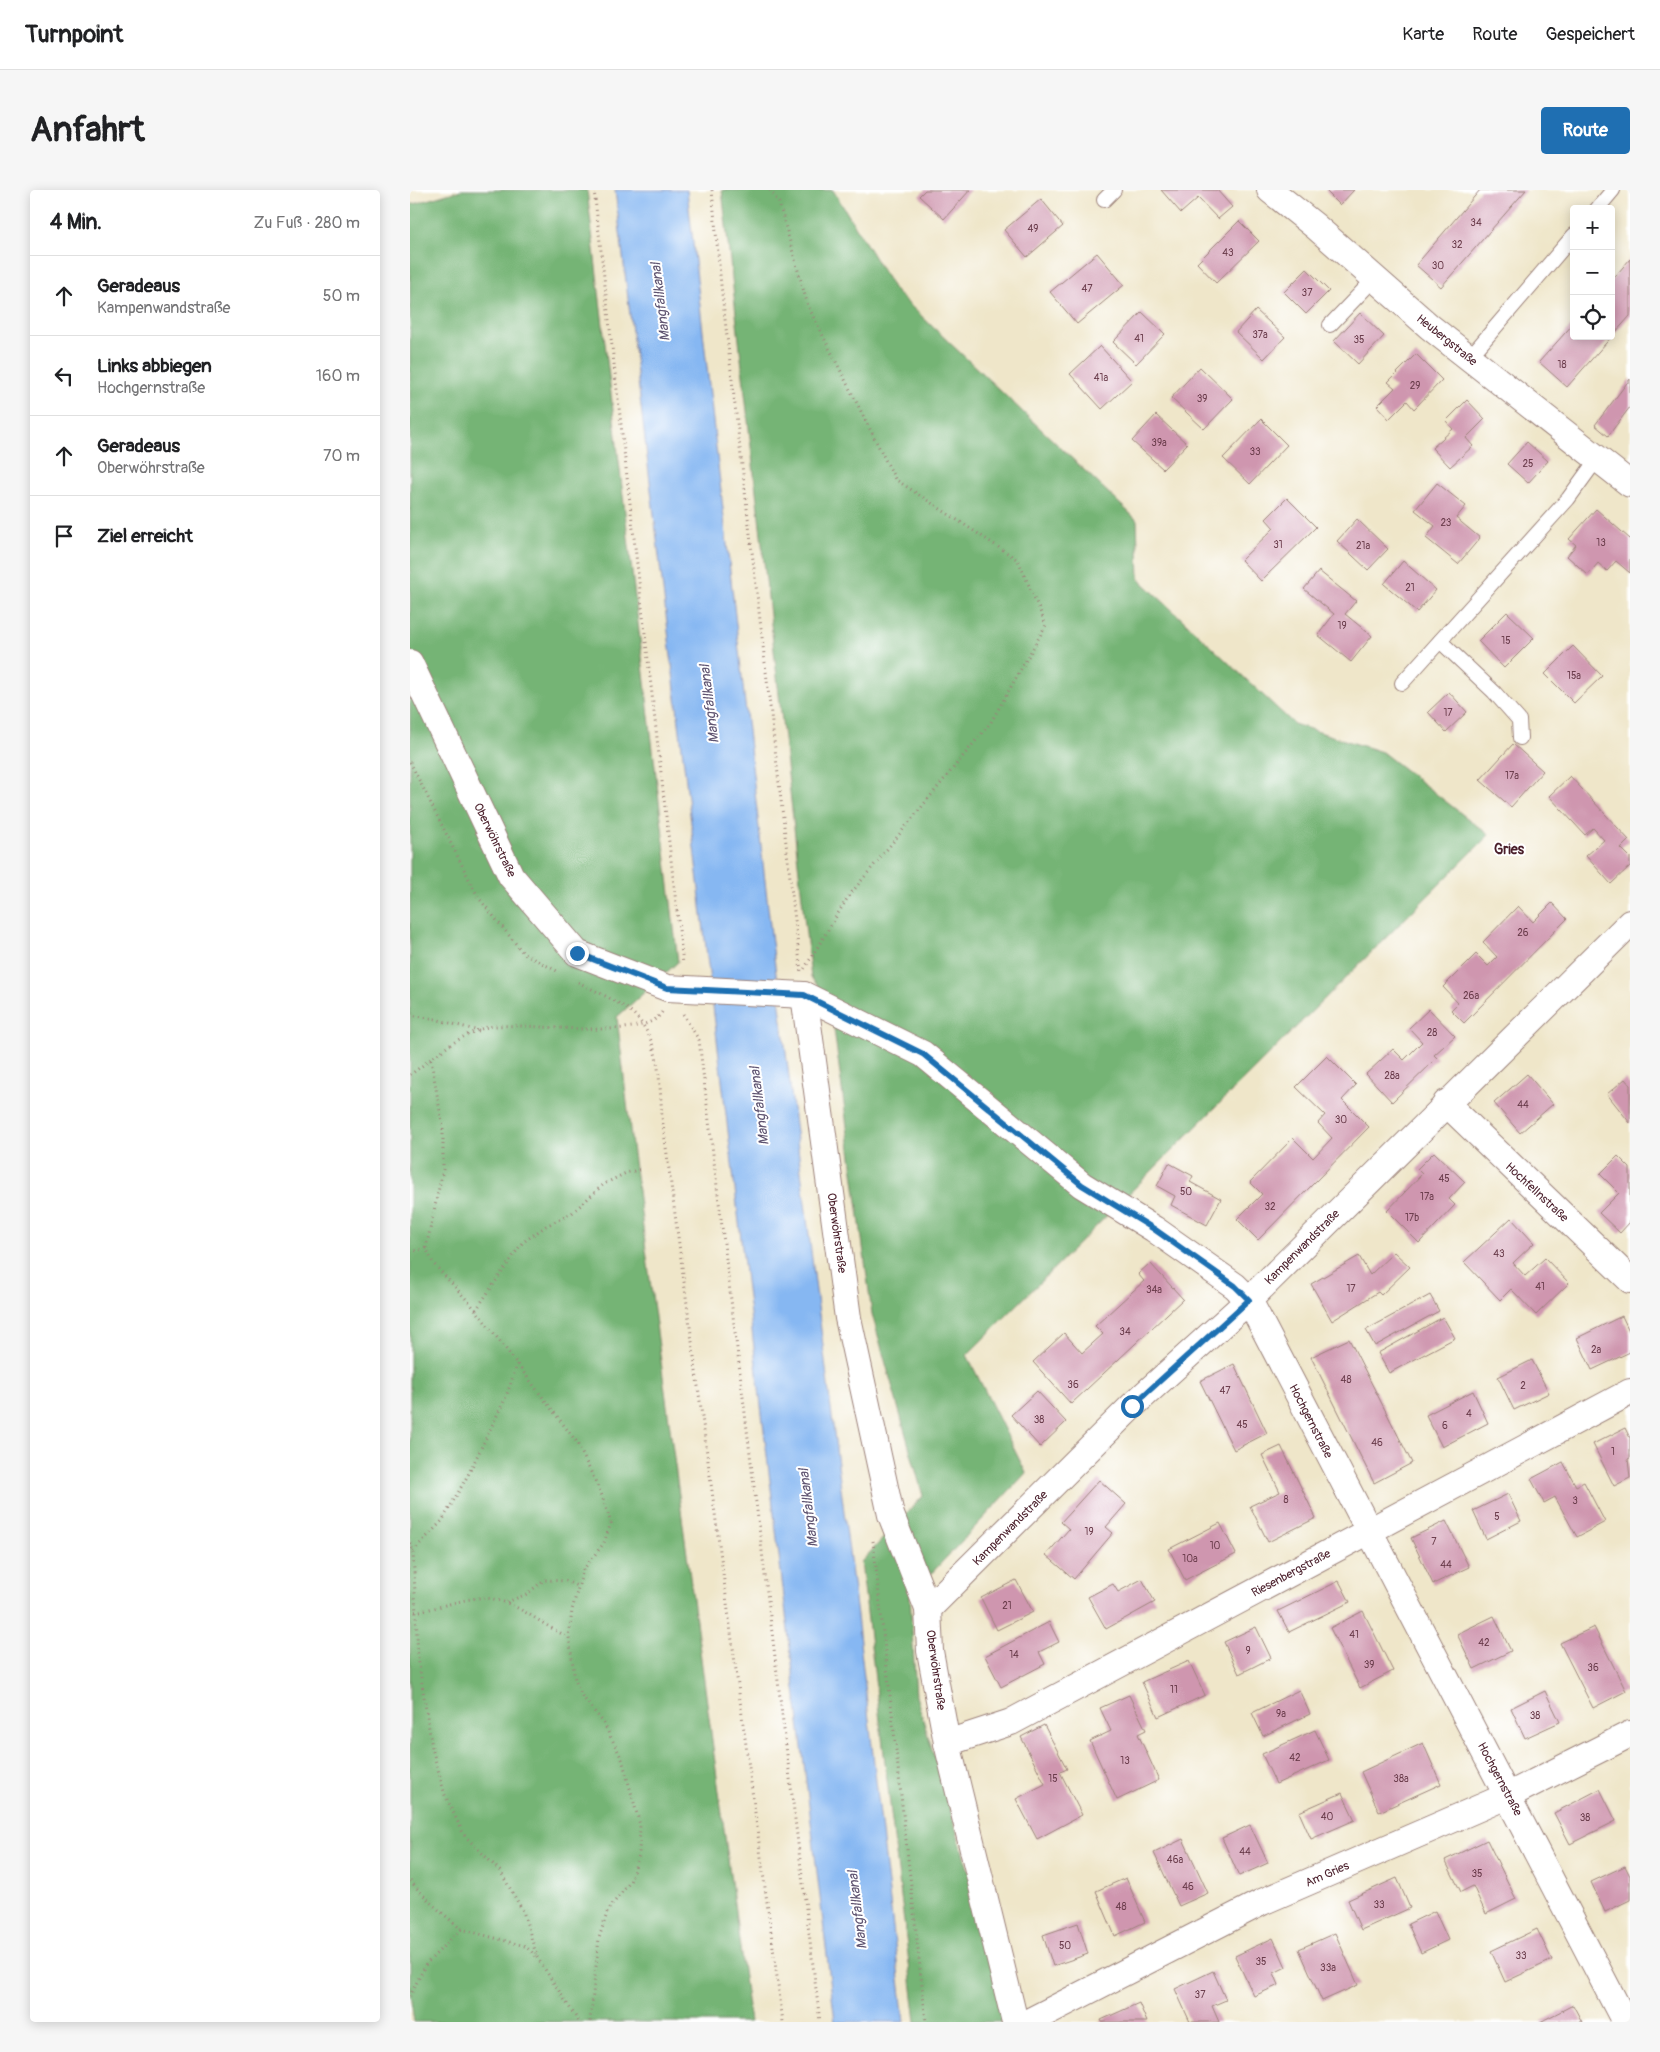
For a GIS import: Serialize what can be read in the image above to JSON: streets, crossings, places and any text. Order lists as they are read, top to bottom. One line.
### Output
{"streets":{"street":["Heubergstraße","Oberwöhrstraße","Hochfellnstraße","Kampenwandstraße","Hochgernstraße","Riesenbergstraße","Am Gries"]},"crossings":[["Oberwöhrstraße","Kampenwandstraße"],["Oberwöhrstraße","Hochgernstraße"],["Oberwöhrstraße","Riesenbergstraße"],["Hochfellnstraße","Kampenwandstraße"],["Kampenwandstraße","Hochgernstraße"],["Hochgernstraße","Riesenbergstraße"],["Hochgernstraße","Am Gries"]],"districts":["Gries"],"water":["Mangfallkanal"],"house_numbers":["34","49","32","43","30","47","37","37a","41","35","18","41a","29","39","39a","33","25","23","13","31","21a","21","19","15","15a","17","17a","26","26a","28","28a","44","30","45","50","17a","32","17b","43","41","17","34a","34","2a","48","36","2","47","4","38","45","6","46","1","8","3","5","19","7","10","10a","44","21","41","42","9","14","39","36","11","9a","38","42","13","15","38a","40","38","44","46a","35","46","33","48","50","33","35","33a","37"],"page":{"header":"Turnpoint","nav":["Karte","Route","Gespeichert"],"buttons":"Route","title":"Anfahrt","heading":["4 Min.","Zu Fuß · 280 m"],"map_buttons":["+","−"],"list":[["Geradeaus","Kampenwandstraße","50 m"],["Links abbiegen","Hochgernstraße","160 m"],["Geradeaus","Oberwöhrstraße","70 m"],"Ziel erreicht"]}}
